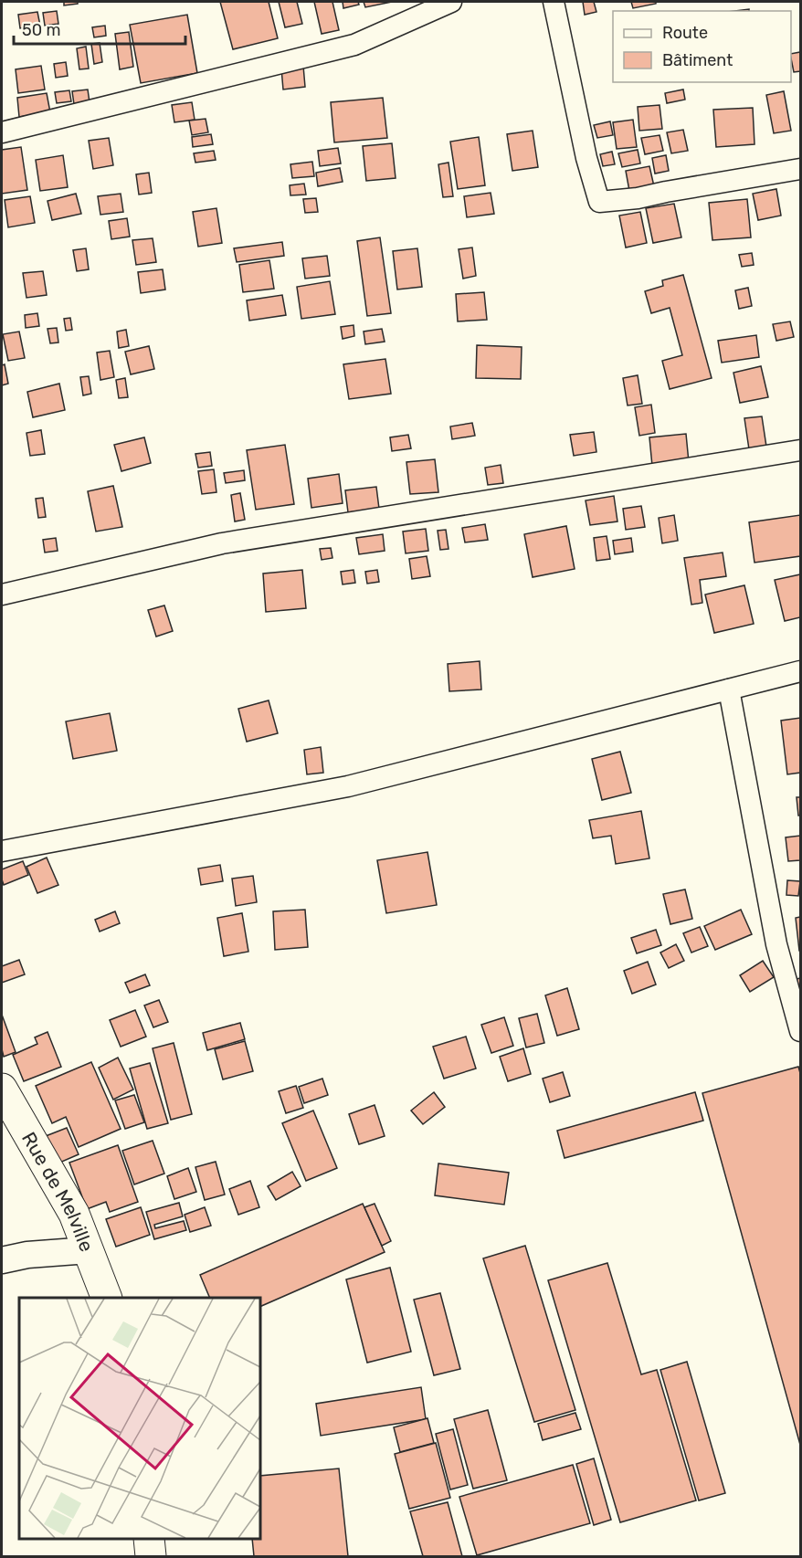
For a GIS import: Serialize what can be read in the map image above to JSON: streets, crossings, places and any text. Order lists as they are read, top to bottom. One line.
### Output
{"streets":{"main road":["Rue de Melville"]},"legend":["Route","Bâtiment"],"scale_bar":"50 m"}
